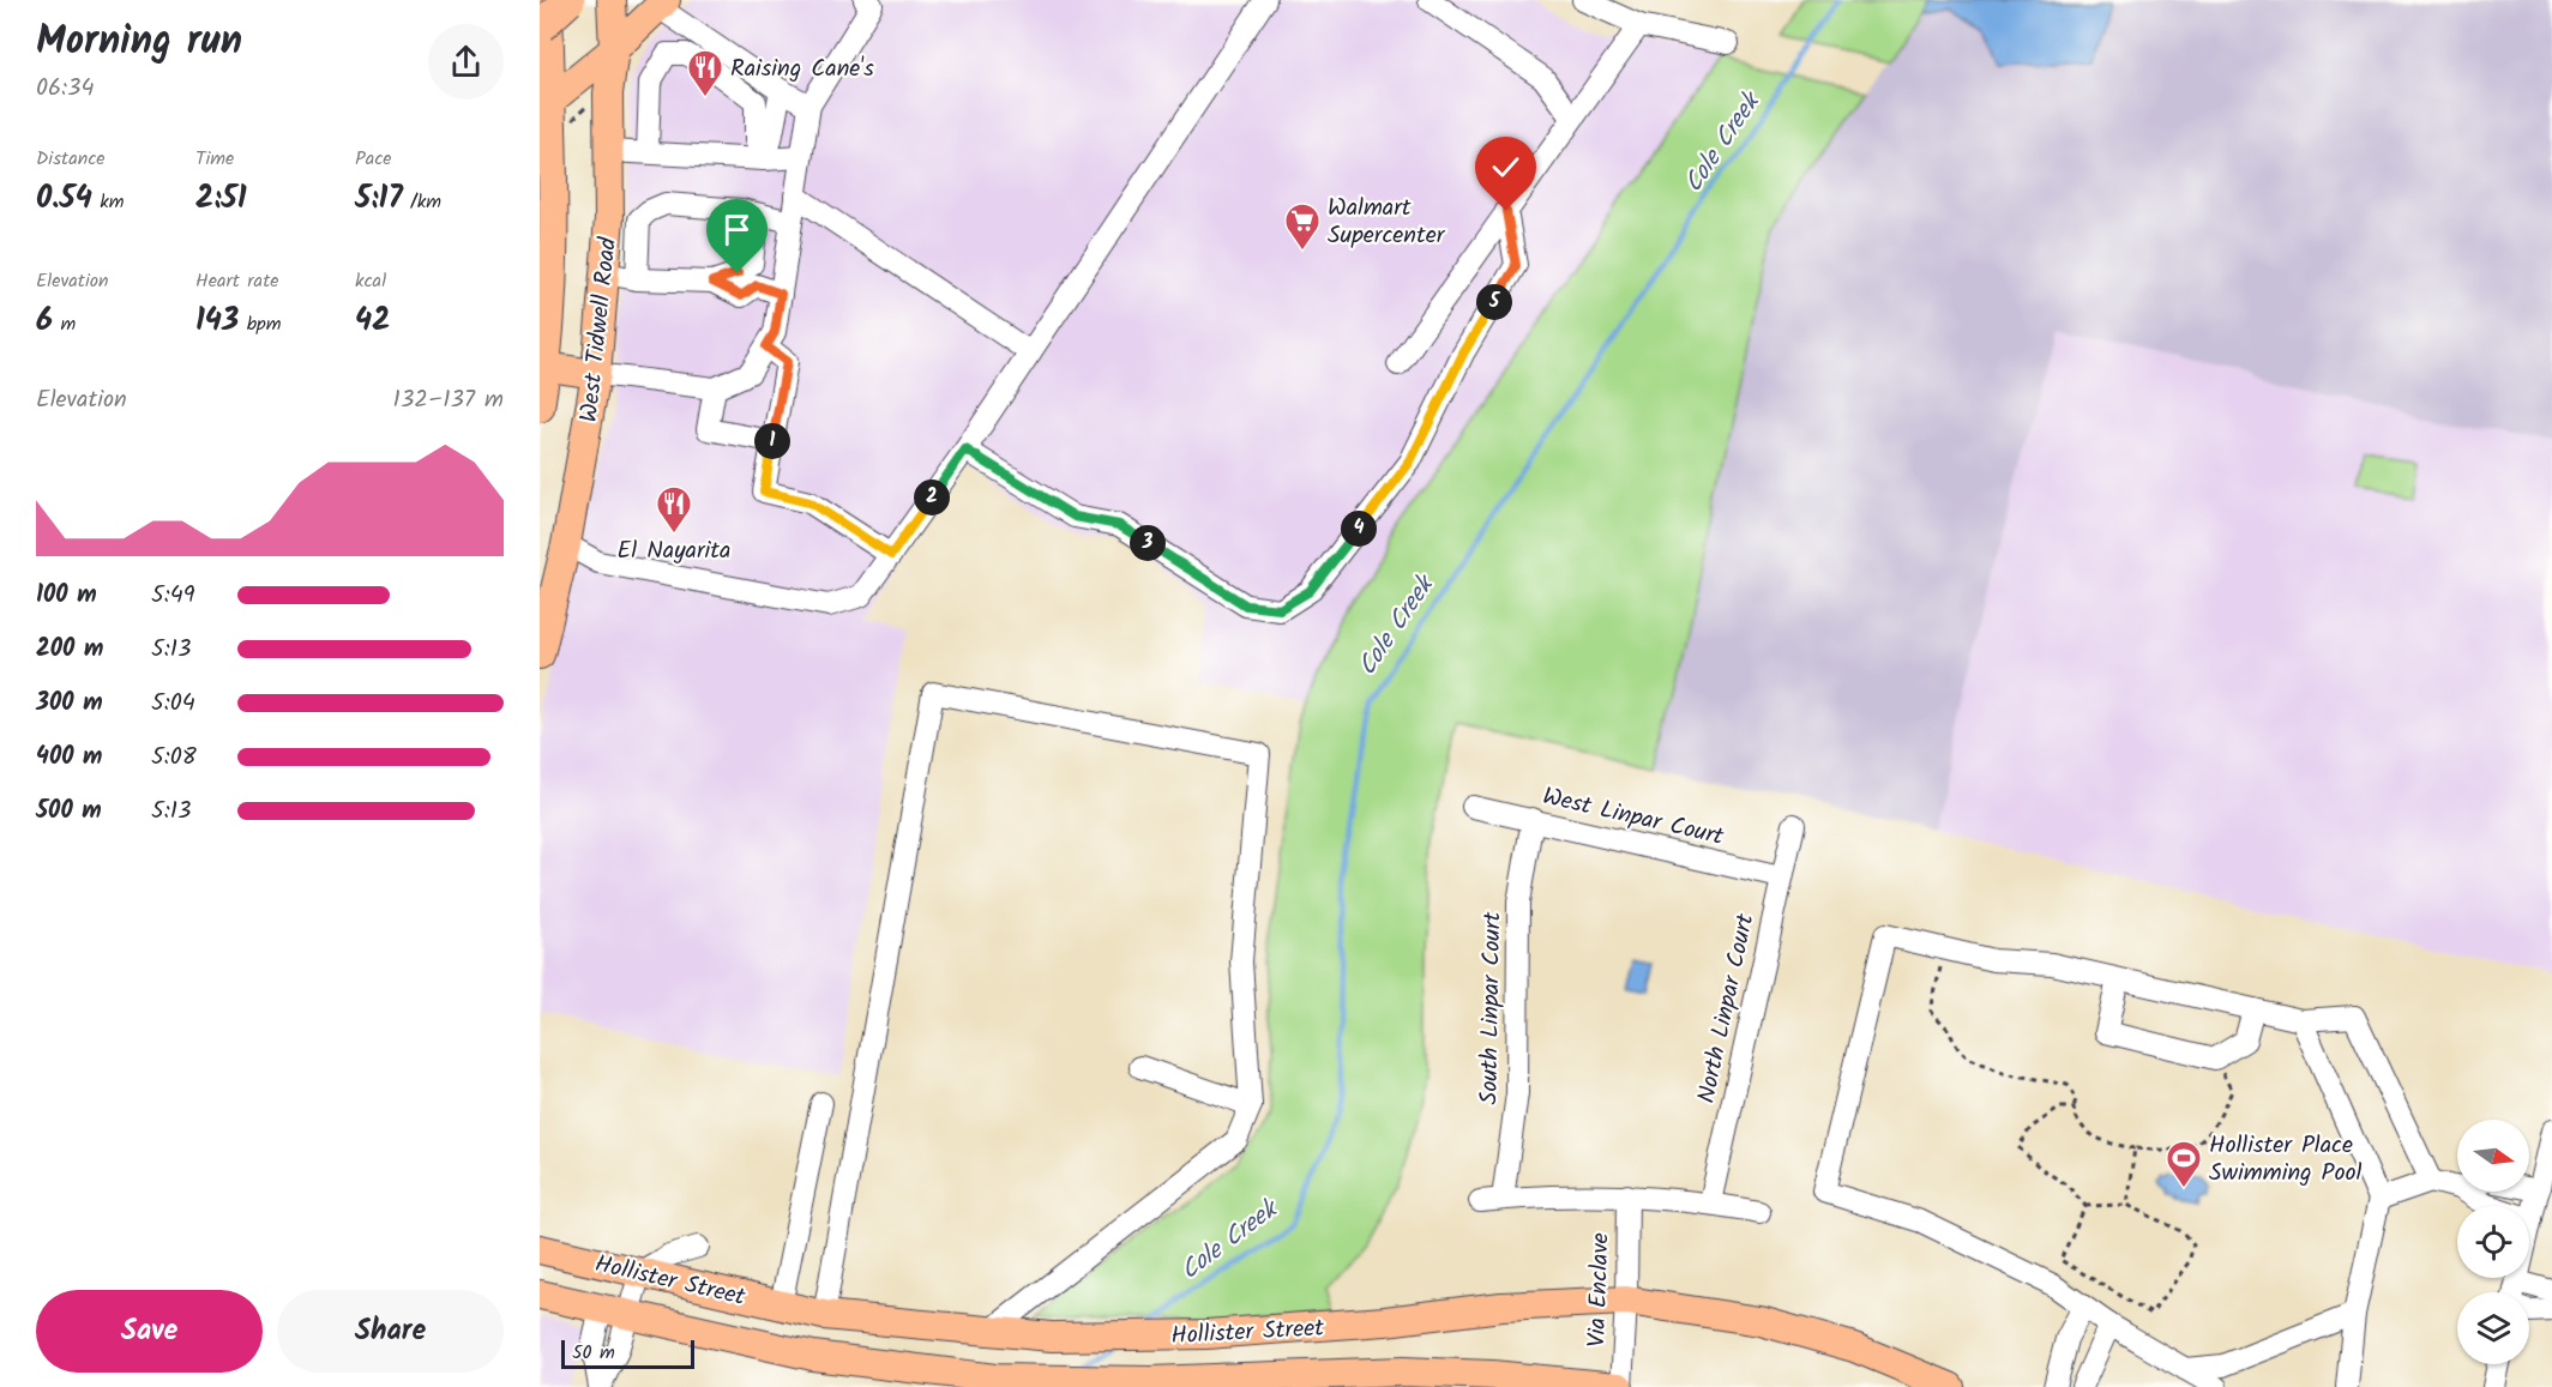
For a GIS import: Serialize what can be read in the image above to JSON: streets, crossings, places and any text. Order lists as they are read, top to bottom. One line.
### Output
{"streets":{"main road":["West Tidwell Road","Hollister Street"],"street":["West Linpar Court","South Linpar Court","North Linpar Court","Via Enclave"]},"crossings":[["West Linpar Court","South Linpar Court"],["West Linpar Court","North Linpar Court"],["South Linpar Court","Via Enclave"],["Hollister Street","Via Enclave"]],"water":["Cole Creek"],"places":{"restaurant":["Raising Cane's","El Nayarita"],"supermarket":["Walmart Supercenter"],"sports":["Hollister Place Swimming Pool"]},"scale_bar":"50 m","north":"right","page":{"heading":["Morning run","06:34"],"stats":[["Distance","0.54 km"],["Time","2:51"],["Pace","5:17 /km"],["Elevation","6 m"],["Heart rate","143 bpm"],["kcal","42"]],"pins":["5","1","2","4","3"],"chart":["Elevation","132–137 m"],"list":[{"name":"100 m","note":"5:49"},{"name":"200 m","note":"5:13"},{"name":"300 m","note":"5:04"},{"name":"400 m","note":"5:08"},{"name":"500 m","note":"5:13"}],"buttons":["Save","Share"],"scale":"50 m"}}
